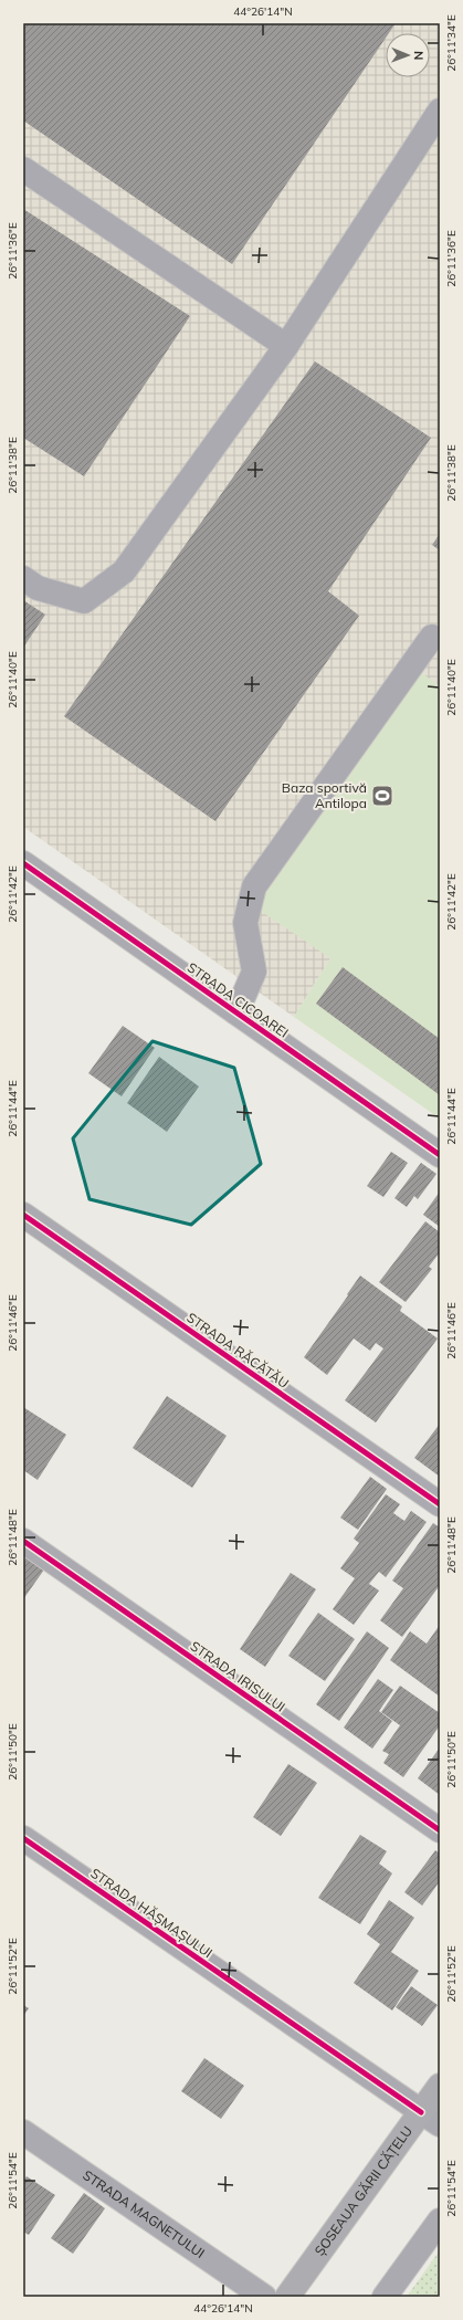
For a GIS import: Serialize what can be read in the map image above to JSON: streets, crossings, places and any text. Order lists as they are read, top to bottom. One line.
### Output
{"streets":{"main road":["ȘOSEAUA GĂRII CĂȚELU"],"street":["STRADA CICOAREI","STRADA RĂCĂTĂU","STRADA IRISULUI","STRADA HĂȘMAȘULUI","STRADA MAGNETULUI"]},"crossings":[["STRADA HĂȘMAȘULUI","ȘOSEAUA GĂRII CĂȚELU"]],"places":{"sports":["Baza sportivă Antilopa"]},"north":"right","coordinates":["44°26'14\"N","26°11'34\"E","26°11'36\"E","26°11'38\"E","26°11'40\"E","26°11'42\"E","26°11'44\"E","26°11'46\"E","26°11'48\"E","26°11'50\"E","26°11'52\"E","26°11'54\"E"]}
